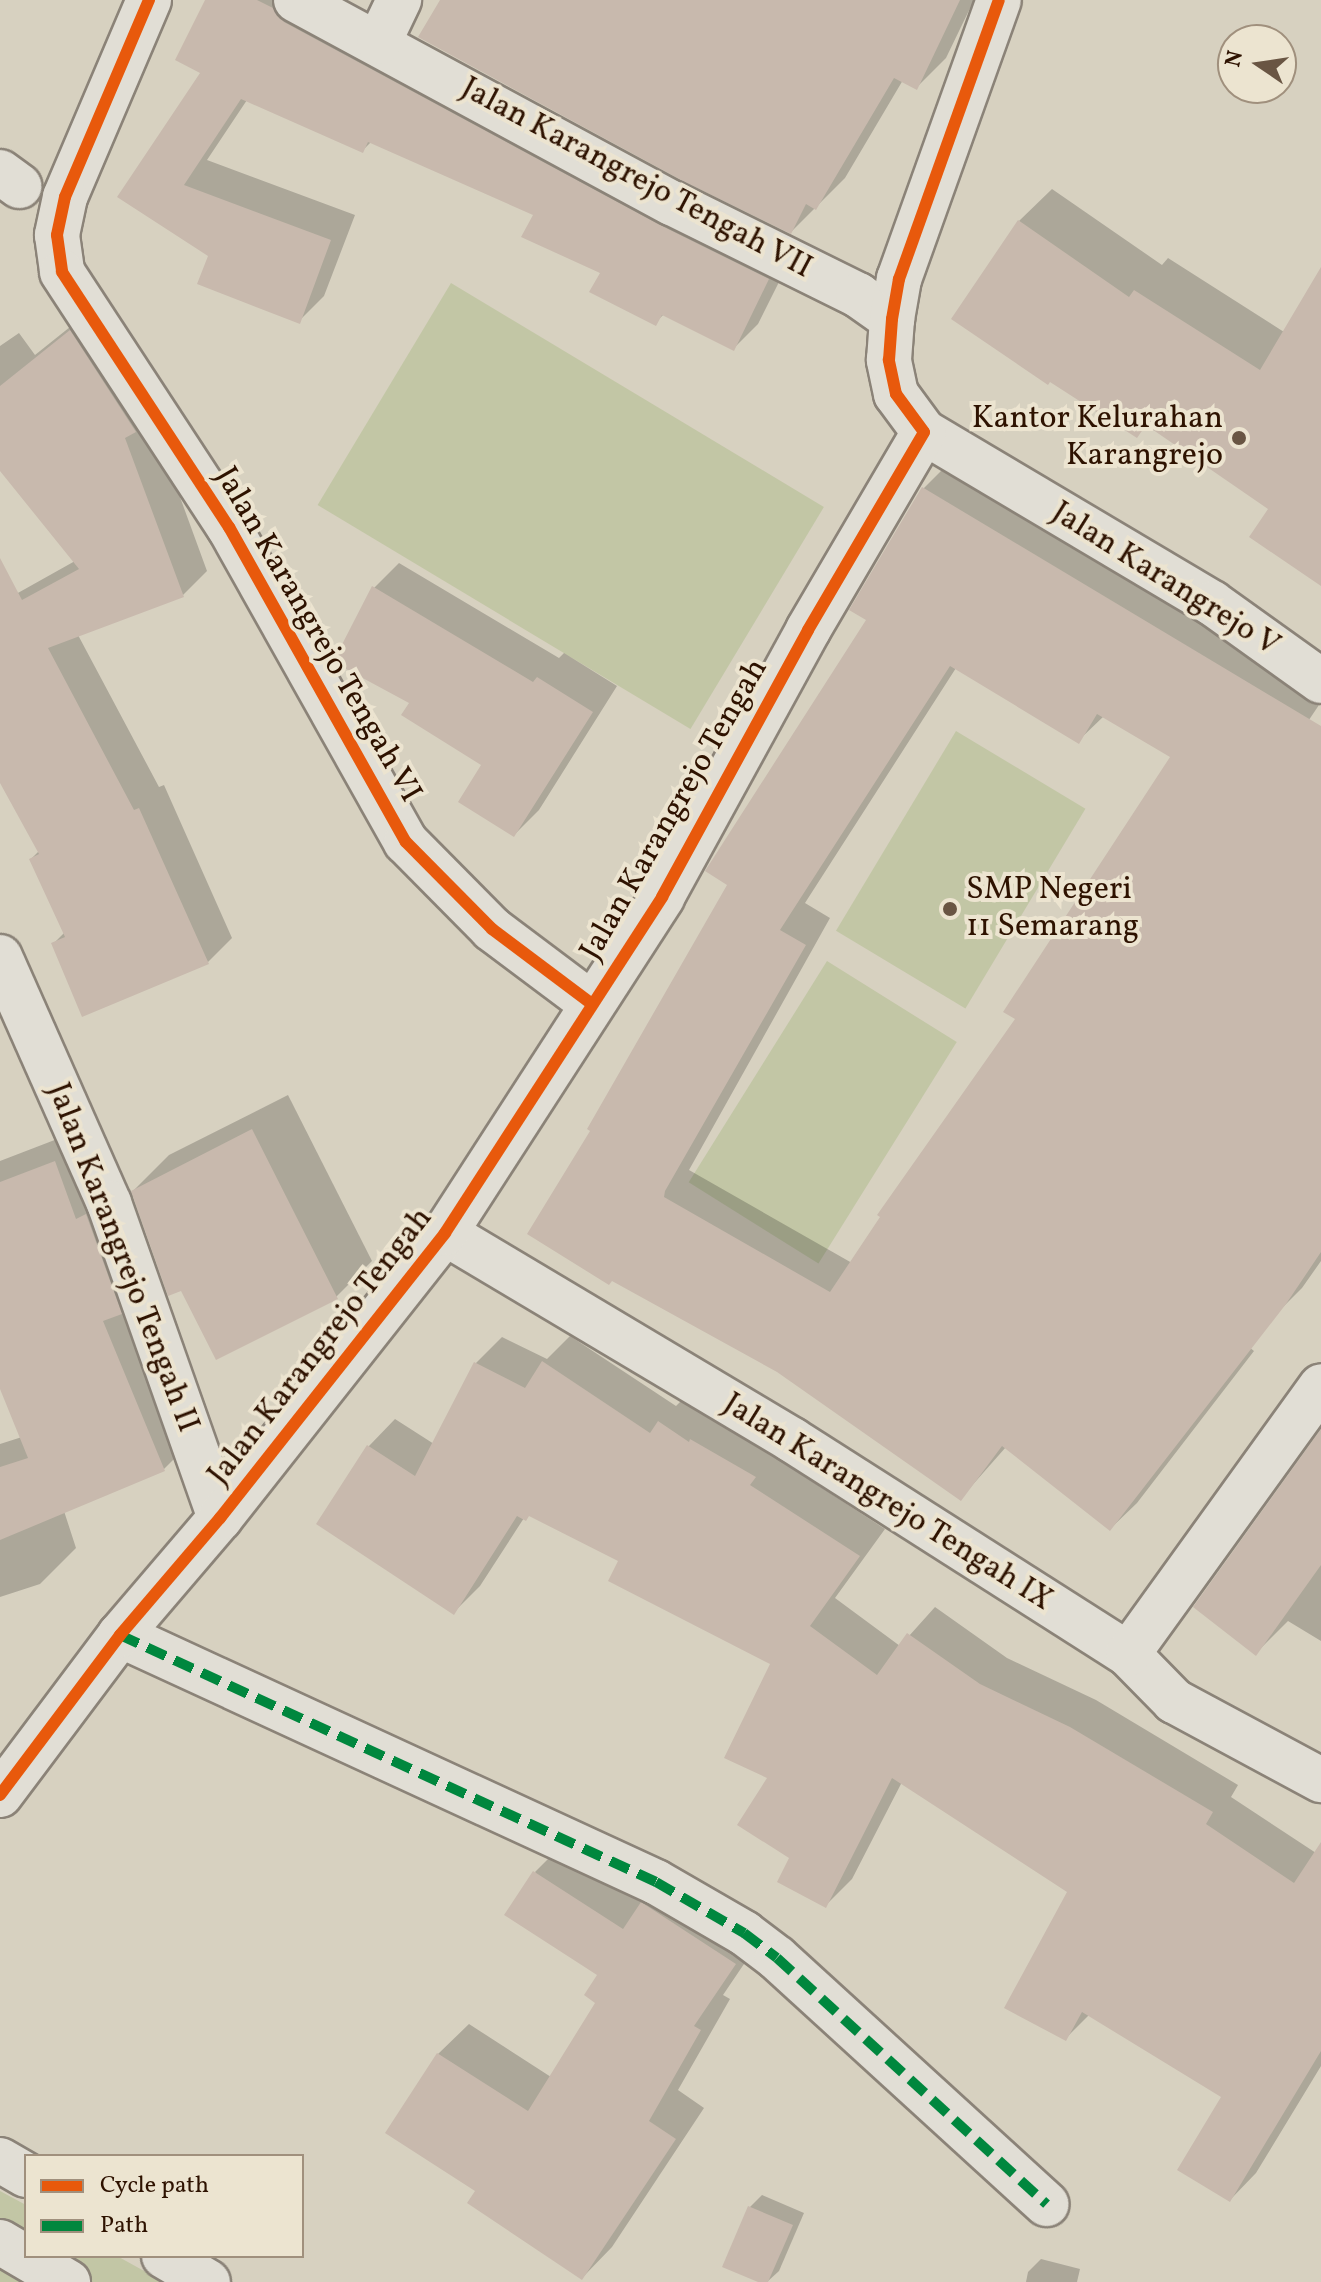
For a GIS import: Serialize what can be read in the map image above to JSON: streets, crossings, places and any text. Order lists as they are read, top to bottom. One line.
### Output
{"streets":{"street":["Jalan Karangrejo Tengah VII","Jalan Karangrejo V","Jalan Karangrejo Tengah VI","Jalan Karangrejo Tengah","Jalan Karangrejo Tengah II","Jalan Karangrejo Tengah IX"]},"crossings":[["Jalan Karangrejo V","Jalan Karangrejo Tengah"],["Jalan Karangrejo Tengah VI","Jalan Karangrejo Tengah"],["Jalan Karangrejo Tengah","Jalan Karangrejo Tengah II"],["Jalan Karangrejo Tengah","Jalan Karangrejo Tengah IX"]],"places":["Kantor Kelurahan Karangrejo","SMP Negeri 11 Semarang"],"legend":["Cycle path","Path"],"north":"left"}
